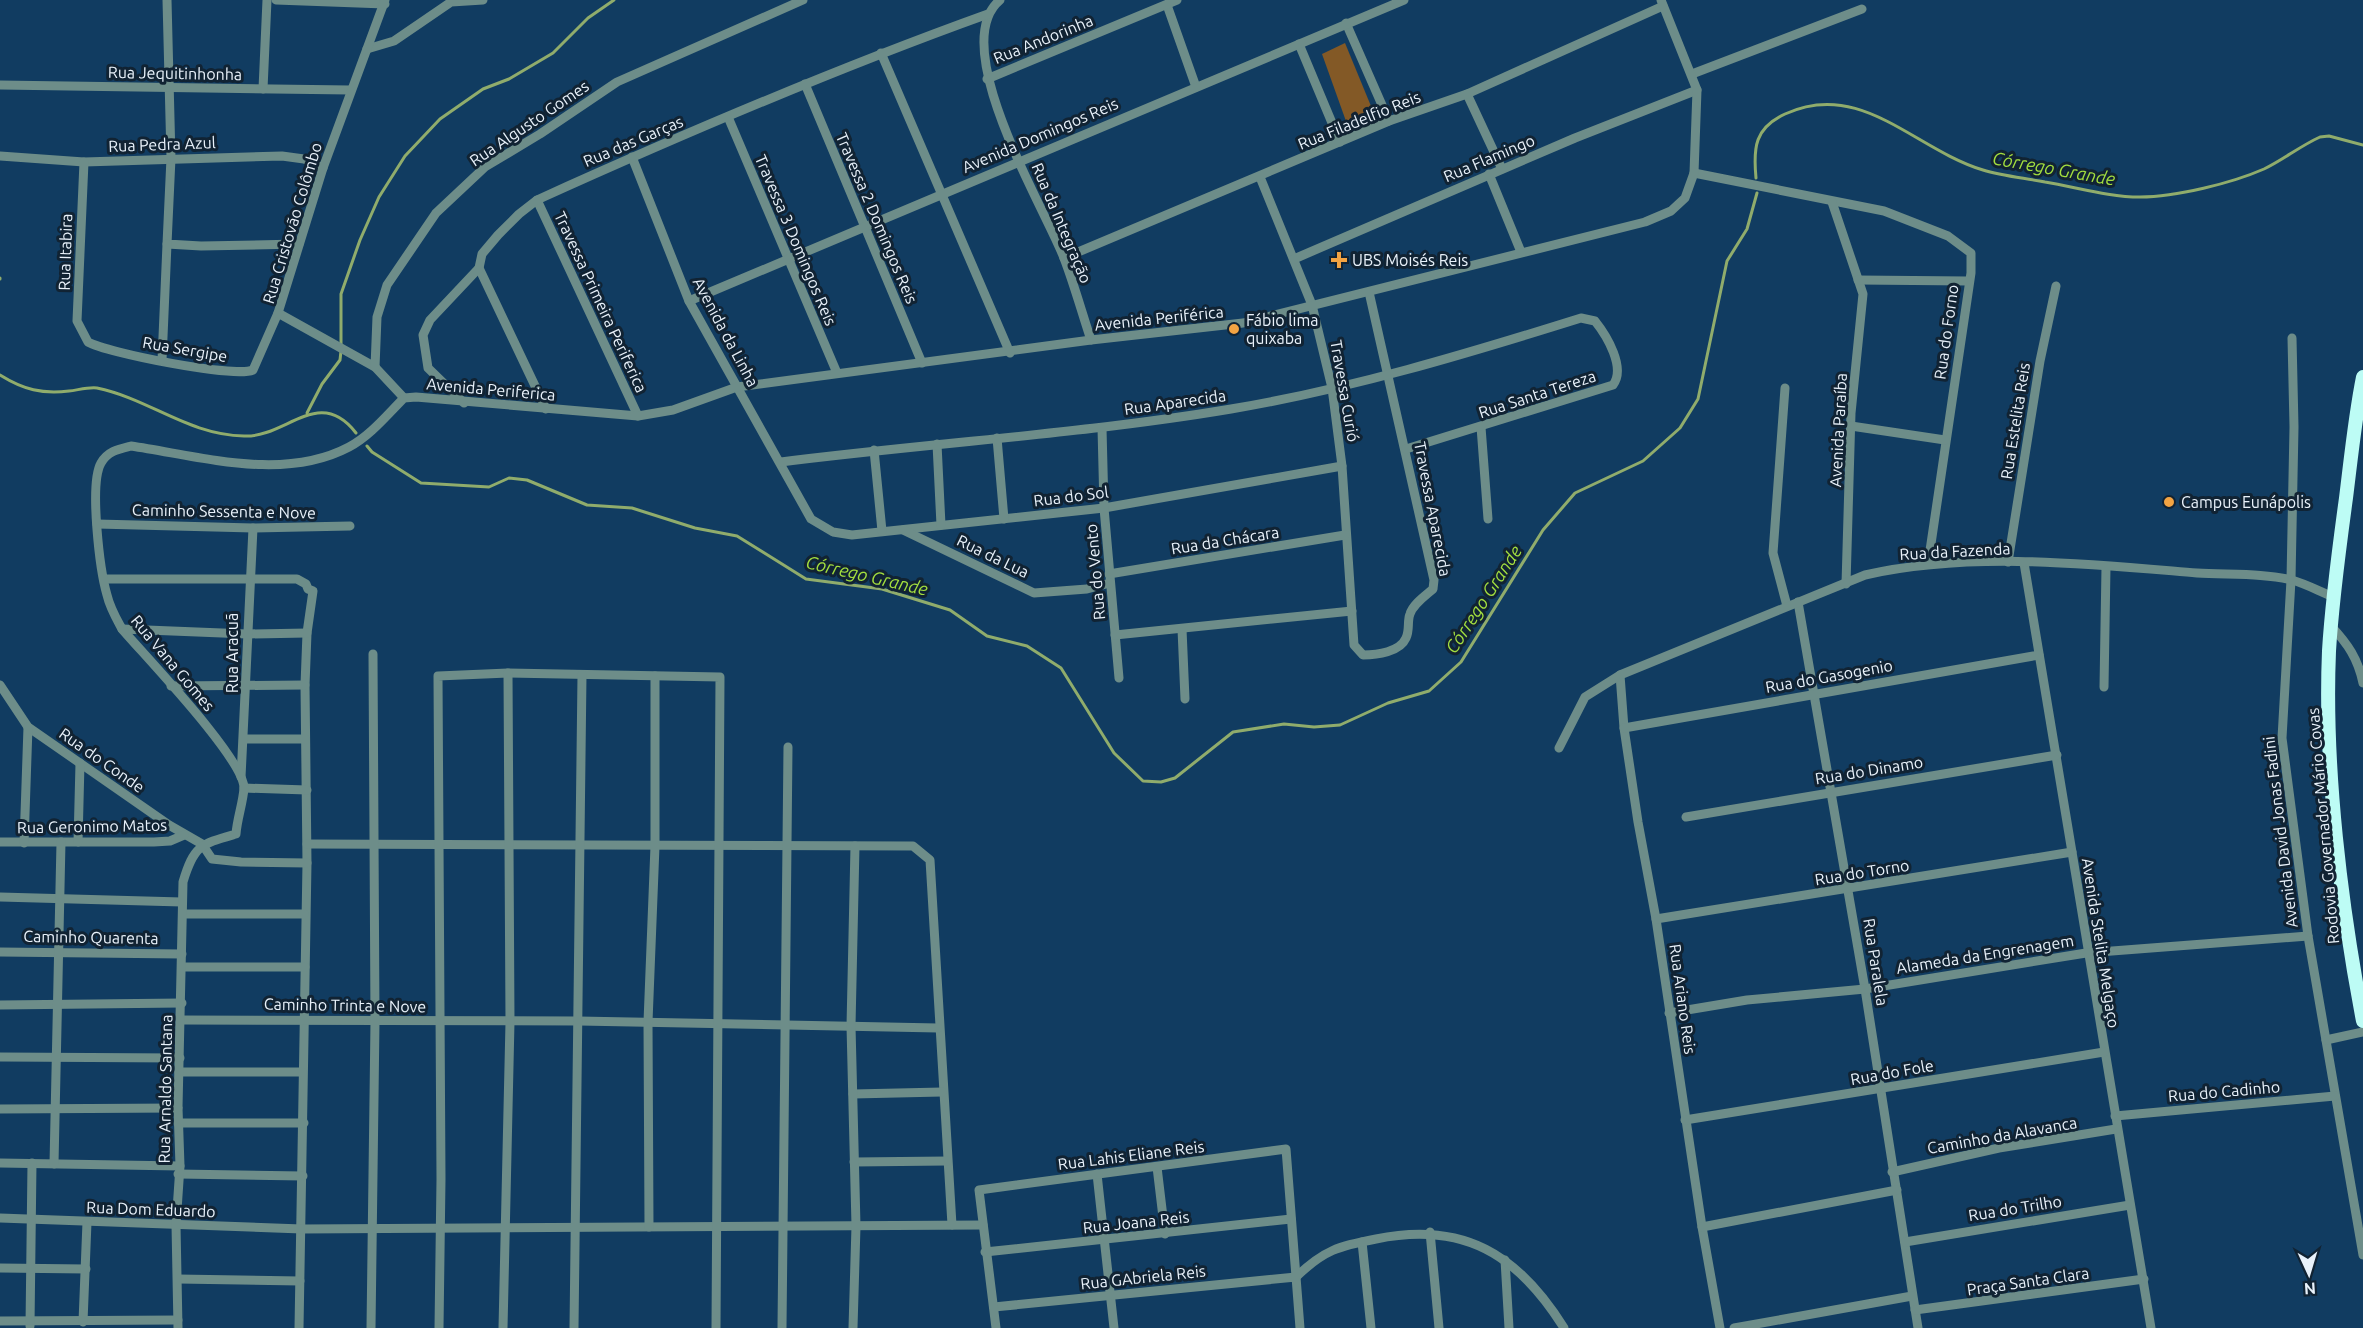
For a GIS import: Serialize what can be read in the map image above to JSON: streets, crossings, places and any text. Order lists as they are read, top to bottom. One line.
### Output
{"streets":{"highway":["Rodovia Governador Mário Covas"],"street":["Rua Andorinha","Rua Jequitinhonha","Rua Filadelfio Reis","Rua Algusto Gomes","Avenida Domingos Reis","Rua das Garças","Rua Pedra Azul","Rua Flamingo","Travessa 2 Domingos Reis","Rua Cristovão Colômbo","Rua da Integração","Travessa 3 Domingos Reis","Rua Itabira","Travessa Primeira Periferica","Avenida Periférica","Avenida da Linha","Rua do Forno","Rua Sergipe","Avenida Periferica","Travessa Curió","Rua Santa Tereza","Rua Aparecida","Rua Estelita Reis","Avenida Paraíba","Rua do Sol","Travessa Aparecida","Caminho Sessenta e Nove","Rua da Chácara","Rua da Fazenda","Rua da Lua","Rua do Vento","Rua Aracuã","Rua Vana Gomes","Rua do Gasogenio","Rua do Conde","Rua do Dinamo","Rua Geronimo Matos","Avenida David Jonas Fadini","Rua do Torno","Caminho Quarenta","Avenida Stelita Melgaço","Alameda da Engrenagem","Rua Paralela","Rua Ariano Reis","Caminho Trinta e Nove","Rua do Fole","Rua Arnaldo Santana","Rua do Cadinho","Caminho da Alavanca","Rua Lahis Eliane Reis","Rua do Trilho","Rua Dom Eduardo","Rua Joana Reis","Rua GAbriela Reis","Praça Santa Clara"]},"crossings":[["Rua Andorinha","Rua da Integração"],["Rua Jequitinhonha","Rua Cristovão Colômbo"],["Rua Filadelfio Reis","Rua da Integração"],["Rua Filadelfio Reis","Travessa Curió"],["Rua Algusto Gomes","Rua Cristovão Colômbo"],["Avenida Domingos Reis","Travessa 2 Domingos Reis"],["Avenida Domingos Reis","Rua da Integração"],["Avenida Domingos Reis","Travessa 3 Domingos Reis"],["Avenida Domingos Reis","Avenida da Linha"],["Rua das Garças","Travessa 2 Domingos Reis"],["Rua das Garças","Rua da Integração"],["Rua das Garças","Travessa 3 Domingos Reis"],["Rua das Garças","Travessa Primeira Periferica"],["Rua das Garças","Avenida da Linha"],["Rua das Garças","Avenida Periferica"],["Rua Pedra Azul","Rua Cristovão Colômbo"],["Rua Pedra Azul","Rua Itabira"],["Rua Flamingo","Travessa Curió"],["Travessa 2 Domingos Reis","Avenida Periférica"],["Rua Cristovão Colômbo","Rua Sergipe"],["Rua Cristovão Colômbo","Avenida Periferica"],["Rua da Integração","Avenida Periférica"],["Travessa 3 Domingos Reis","Avenida Periférica"],["Rua Itabira","Rua Sergipe"],["Travessa Primeira Periferica","Avenida Periferica"],["Avenida Periférica","Avenida da Linha"],["Avenida Periférica","Avenida Periferica"],["Avenida Periférica","Travessa Curió"],["Avenida Periférica","Travessa Aparecida"],["Avenida da Linha","Avenida Periferica"],["Avenida da Linha","Rua Aparecida"],["Avenida da Linha","Rua do Sol"],["Rua do Forno","Avenida Paraíba"],["Rua do Forno","Rua da Fazenda"],["Avenida Periferica","Rua Vana Gomes"],["Travessa Curió","Rua Aparecida"],["Travessa Curió","Rua do Sol"],["Travessa Curió","Travessa Aparecida"],["Travessa Curió","Rua da Chácara"],["Rua Santa Tereza","Rua Aparecida"],["Rua Santa Tereza","Travessa Aparecida"],["Rua Aparecida","Travessa Aparecida"],["Rua Aparecida","Rua do Vento"],["Rua Estelita Reis","Rua da Fazenda"],["Avenida Paraíba","Rua da Fazenda"],["Rua do Sol","Rua da Lua"],["Rua do Sol","Rua do Vento"],["Caminho Sessenta e Nove","Rua Aracuã"],["Caminho Sessenta e Nove","Rua Vana Gomes"],["Rua da Chácara","Rua da Lua"],["Rua da Chácara","Rua do Vento"],["Rua da Fazenda","Rodovia Governador Mário Covas"],["Rua da Fazenda","Avenida David Jonas Fadini"],["Rua da Fazenda","Avenida Stelita Melgaço"],["Rua da Fazenda","Rua Paralela"],["Rua da Fazenda","Rua Ariano Reis"],["Rua da Lua","Rua do Vento"],["Rua Aracuã","Rua Vana Gomes"],["Rua do Gasogenio","Avenida Stelita Melgaço"],["Rua do Gasogenio","Rua Paralela"],["Rua do Gasogenio","Rua Ariano Reis"],["Rua do Conde","Rua Geronimo Matos"],["Rua do Conde","Rua Arnaldo Santana"],["Rua do Dinamo","Avenida Stelita Melgaço"],["Rua do Dinamo","Rua Paralela"],["Avenida David Jonas Fadini","Alameda da Engrenagem"],["Avenida David Jonas Fadini","Rua do Cadinho"],["Rua do Torno","Avenida Stelita Melgaço"],["Rua do Torno","Rua Paralela"],["Rua do Torno","Rua Ariano Reis"],["Caminho Quarenta","Rua Arnaldo Santana"],["Avenida Stelita Melgaço","Alameda da Engrenagem"],["Avenida Stelita Melgaço","Rua do Fole"],["Avenida Stelita Melgaço","Rua do Cadinho"],["Avenida Stelita Melgaço","Caminho da Alavanca"],["Avenida Stelita Melgaço","Rua do Trilho"],["Avenida Stelita Melgaço","Praça Santa Clara"],["Alameda da Engrenagem","Rua Paralela"],["Alameda da Engrenagem","Rua Ariano Reis"],["Rua Paralela","Rua do Fole"],["Rua Paralela","Caminho da Alavanca"],["Rua Paralela","Rua do Trilho"],["Rua Paralela","Praça Santa Clara"],["Rua Ariano Reis","Rua do Fole"],["Caminho Trinta e Nove","Rua Arnaldo Santana"],["Rua Arnaldo Santana","Rua Dom Eduardo"],["Rua Lahis Eliane Reis","Rua Dom Eduardo"],["Rua Lahis Eliane Reis","Rua Joana Reis"]],"water":["Córrego Grande"],"places":{"health":["UBS Moisés Reis"],"other":["Fábio lima quixaba","Campus Eunápolis"]},"north":"bottom"}
